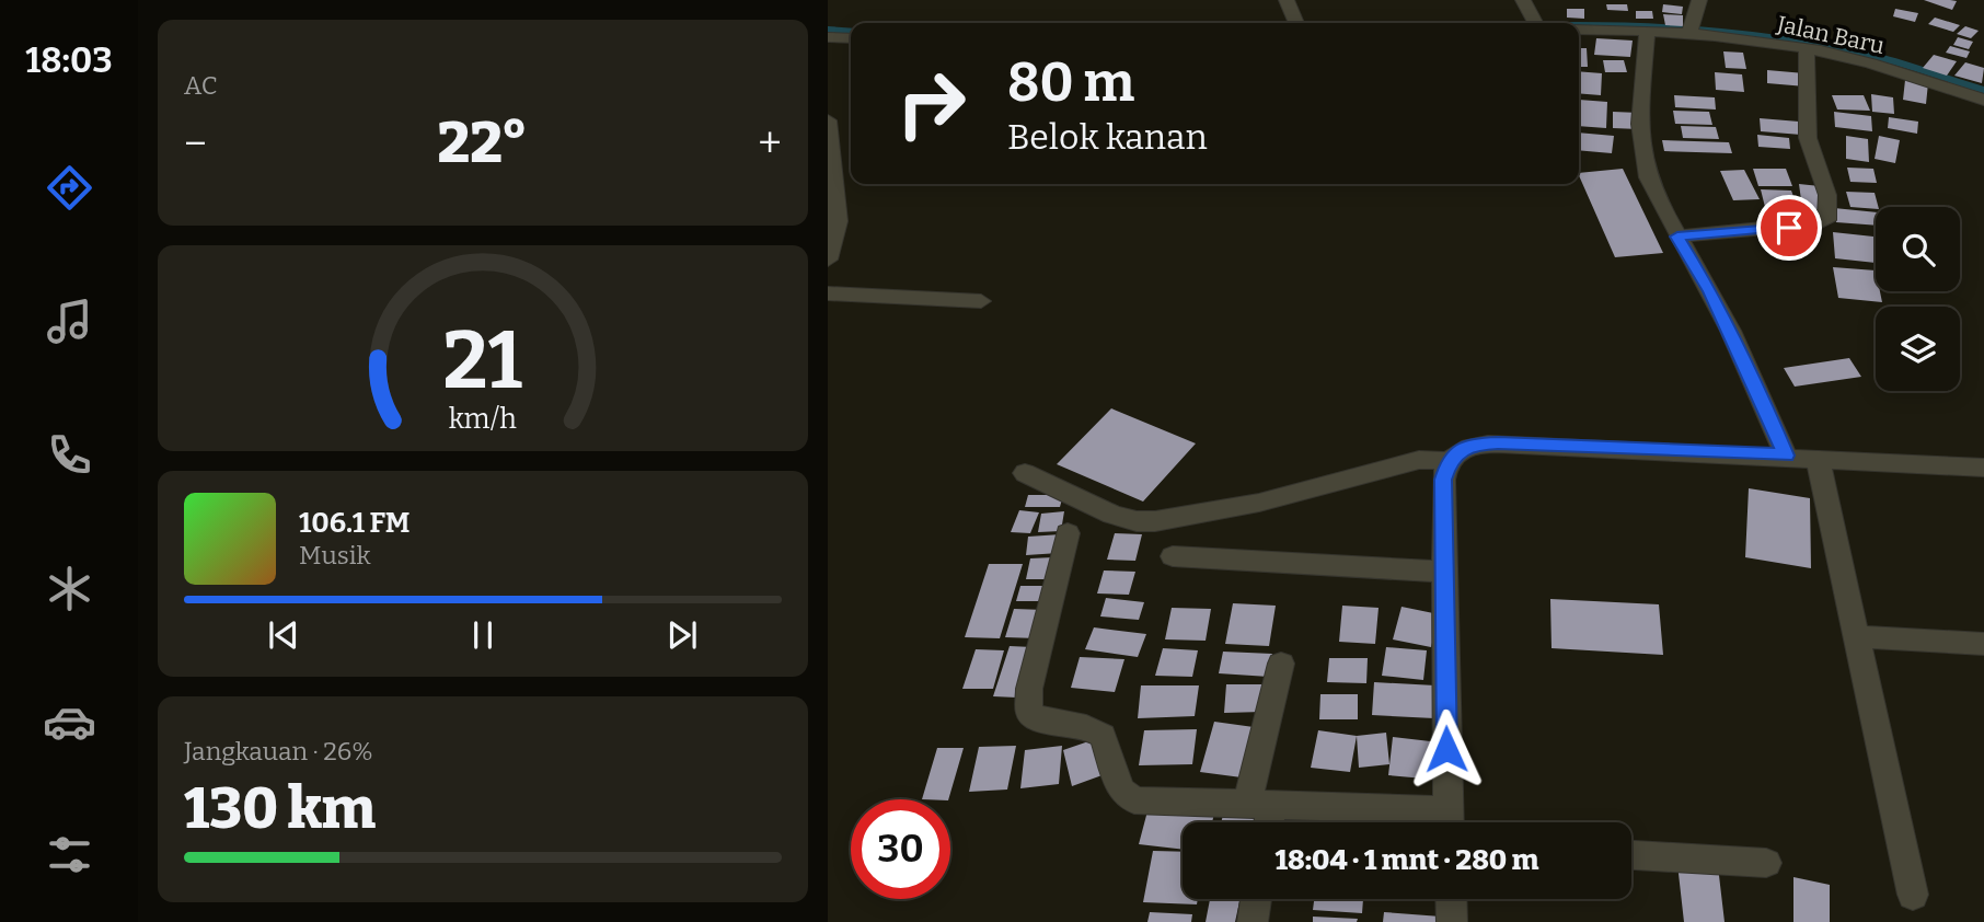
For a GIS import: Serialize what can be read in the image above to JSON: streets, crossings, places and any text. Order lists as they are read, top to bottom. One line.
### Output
{"streets":{"street":["Jalan Baru"]},"page":{"tabs":"18:03","tile":["AC",["Jangkauan · 26%","130 km"]],"turn":["80 m","Belok kanan"],"heat":["−","22°","+"],"song":["106.1 FM","Musik"],"limit":"30","trip":"18:04 · 1 mnt · 280 m","gauge":["21","km/h"]}}
